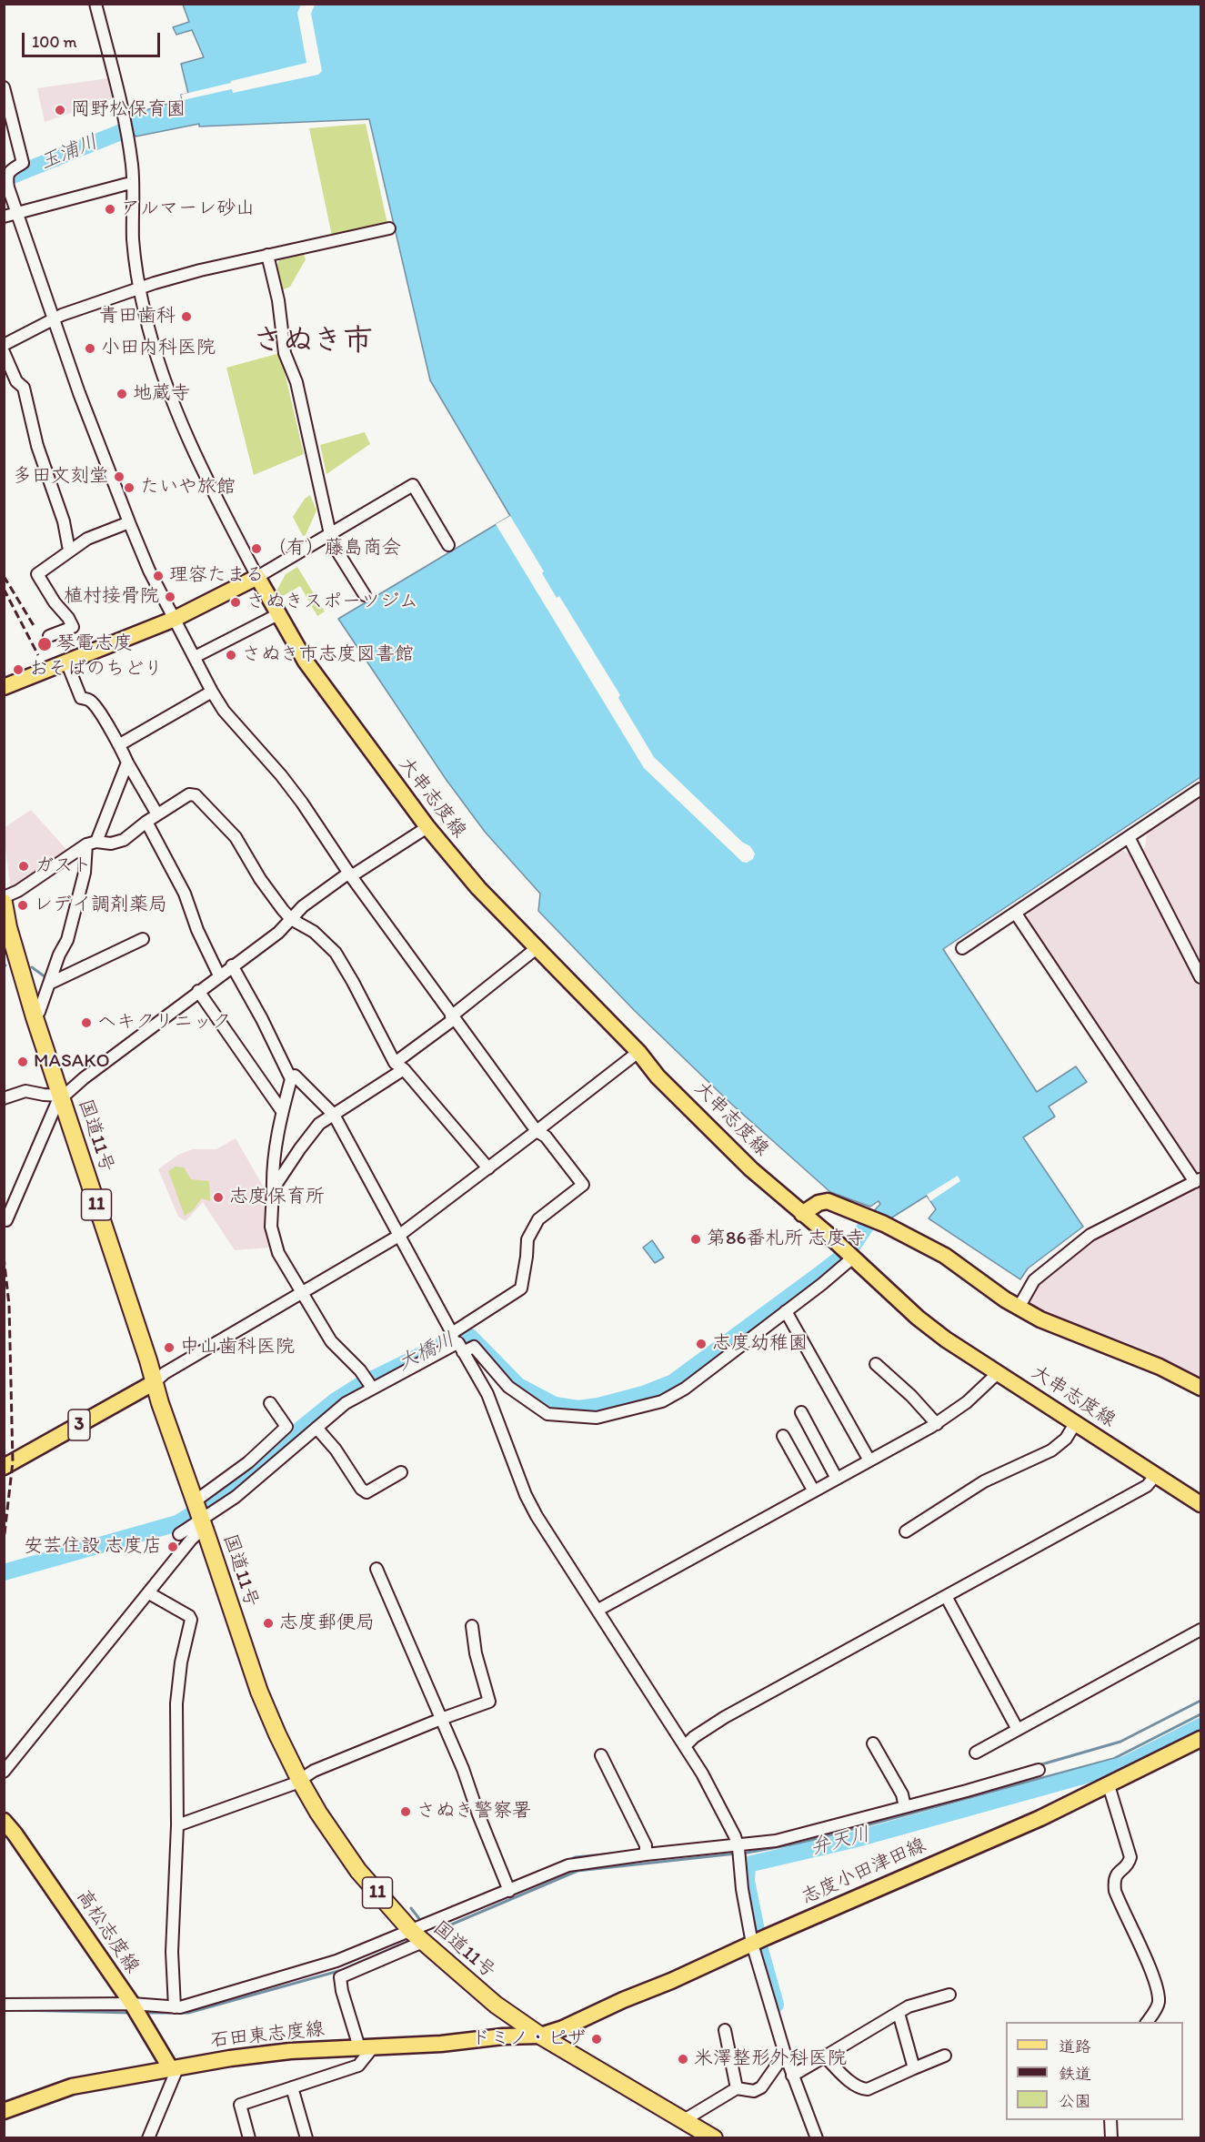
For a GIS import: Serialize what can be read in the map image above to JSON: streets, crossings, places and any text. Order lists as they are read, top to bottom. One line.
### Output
{"streets":{"highway":["国道11号","11"],"main road":["大串志度線","3","志度小田津田線","高松志度線","石田東志度線"]},"crossings":[["国道11号","3"],["国道11号","志度小田津田線"],["国道11号","石田東志度線"],["志度小田津田線","石田東志度線"],["高松志度線","石田東志度線"]],"districts":["さぬき市"],"water":["玉浦川","大橋川","弁天川"],"places":["岡野松保育園","アルマーレ砂山","青田歯科","小田内科医院","地蔵寺","多田文刻堂","たいや旅館","（有）藤島商会","理容たまる","植村接骨院","さぬきスポーツジム","琴電志度","さぬき市志度図書館","おそばのちどり","ガスト","レデイ調剤薬局","ヘキクリニック","MASAKO","志度保育所","第86番札所 志度寺","志度幼稚園","中山歯科医院","安芸住設 志度店","志度郵便局","さぬき警察署","ドミノ・ピザ","米澤整形外科医院"],"legend":["道路","鉄道","公園"],"scale_bar":"100 m"}
